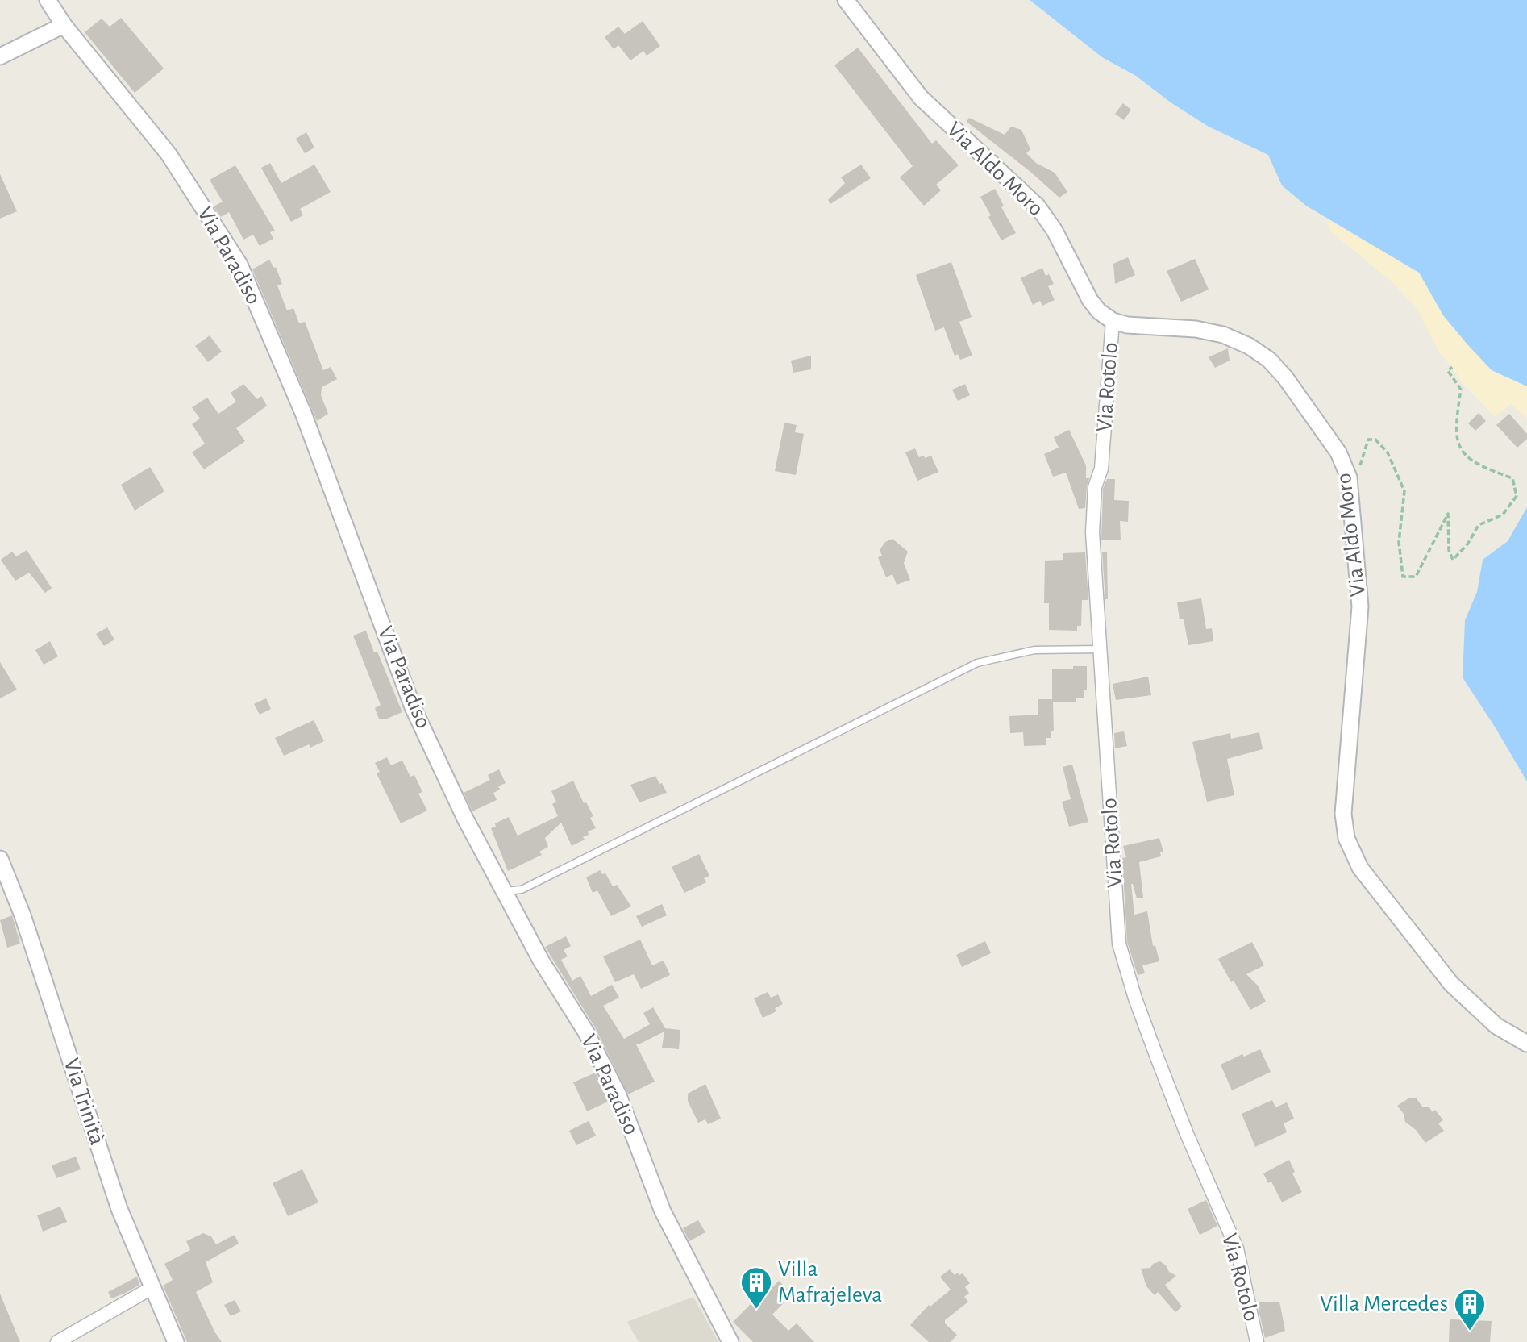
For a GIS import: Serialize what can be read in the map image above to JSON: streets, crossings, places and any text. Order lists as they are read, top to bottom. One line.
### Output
{"streets":{"street":["Via Aldo Moro","Via Paradiso","Via Rotolo","Via Trinità"]},"crossings":[["Via Aldo Moro","Via Rotolo"]],"places":{"building":["Villa Mafrajeleva","Villa Mercedes"]}}
